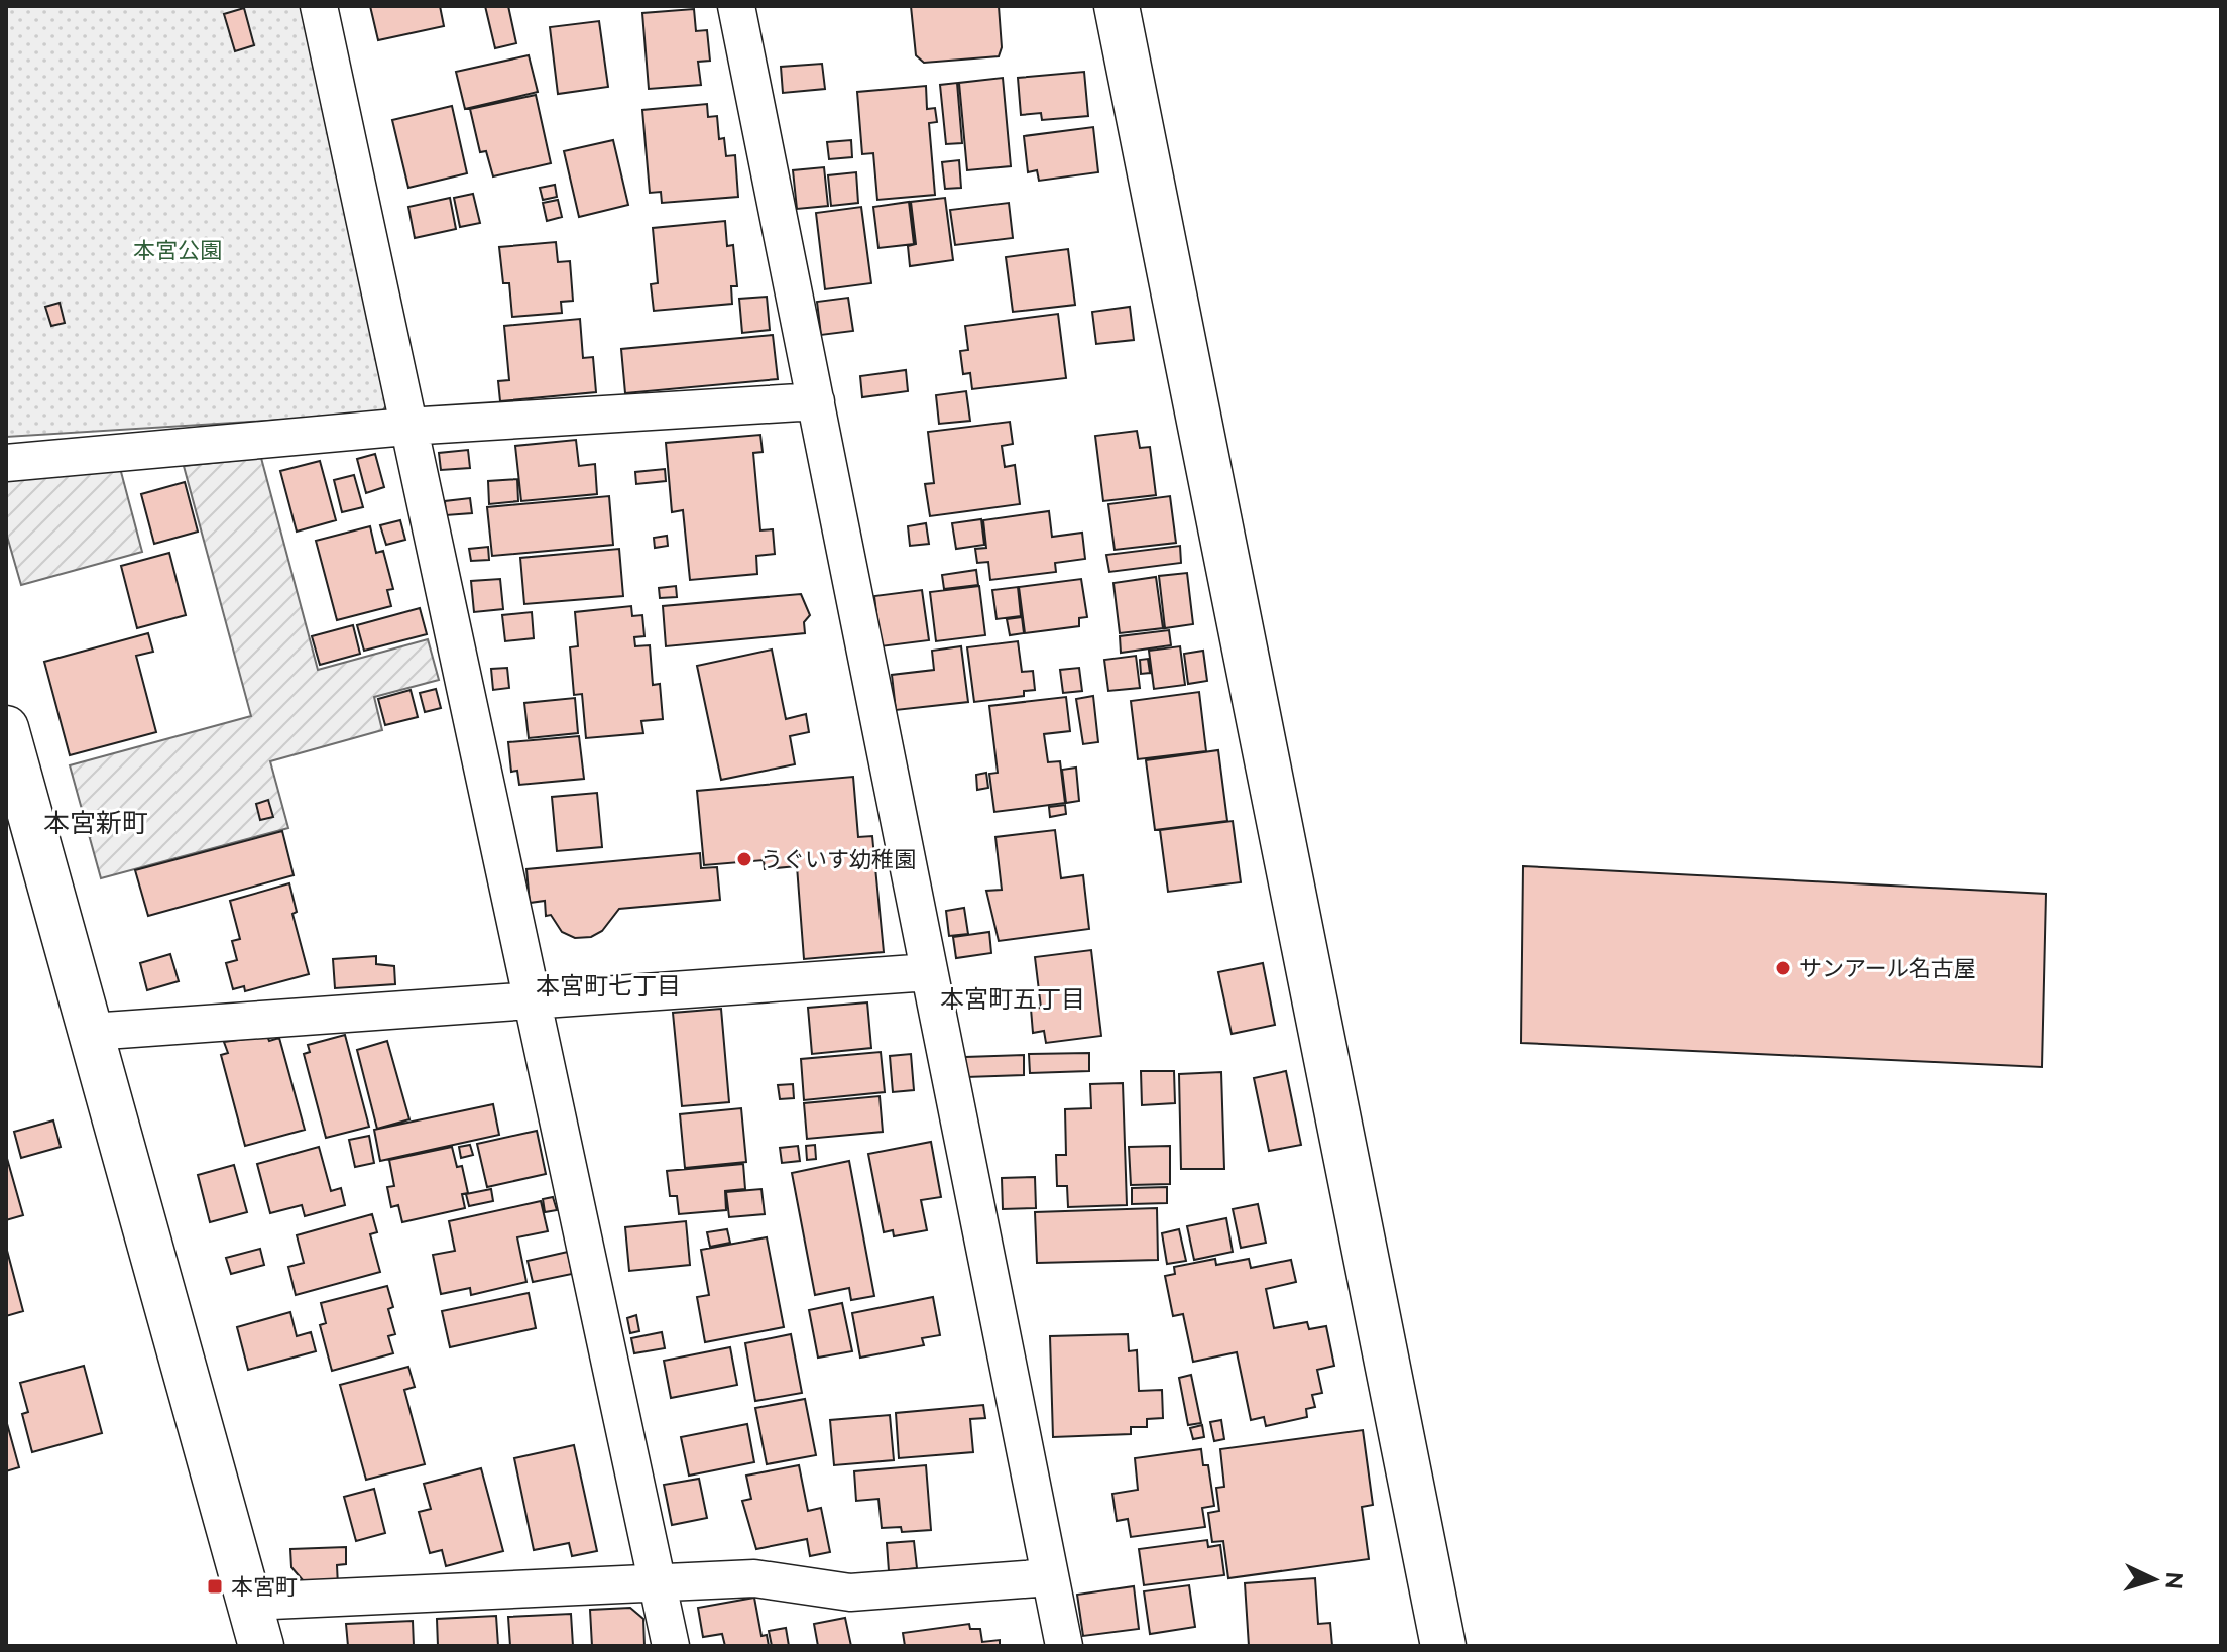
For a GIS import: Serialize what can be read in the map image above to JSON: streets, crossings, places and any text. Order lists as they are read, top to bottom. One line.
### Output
{"districts":["本宮新町","本宮町七丁目","本宮町五丁目"],"parks":["本宮公園"],"places":{"other":["うぐいす幼稚園","サンアール名古屋"],"transit":["本宮町"]},"north":"right"}
